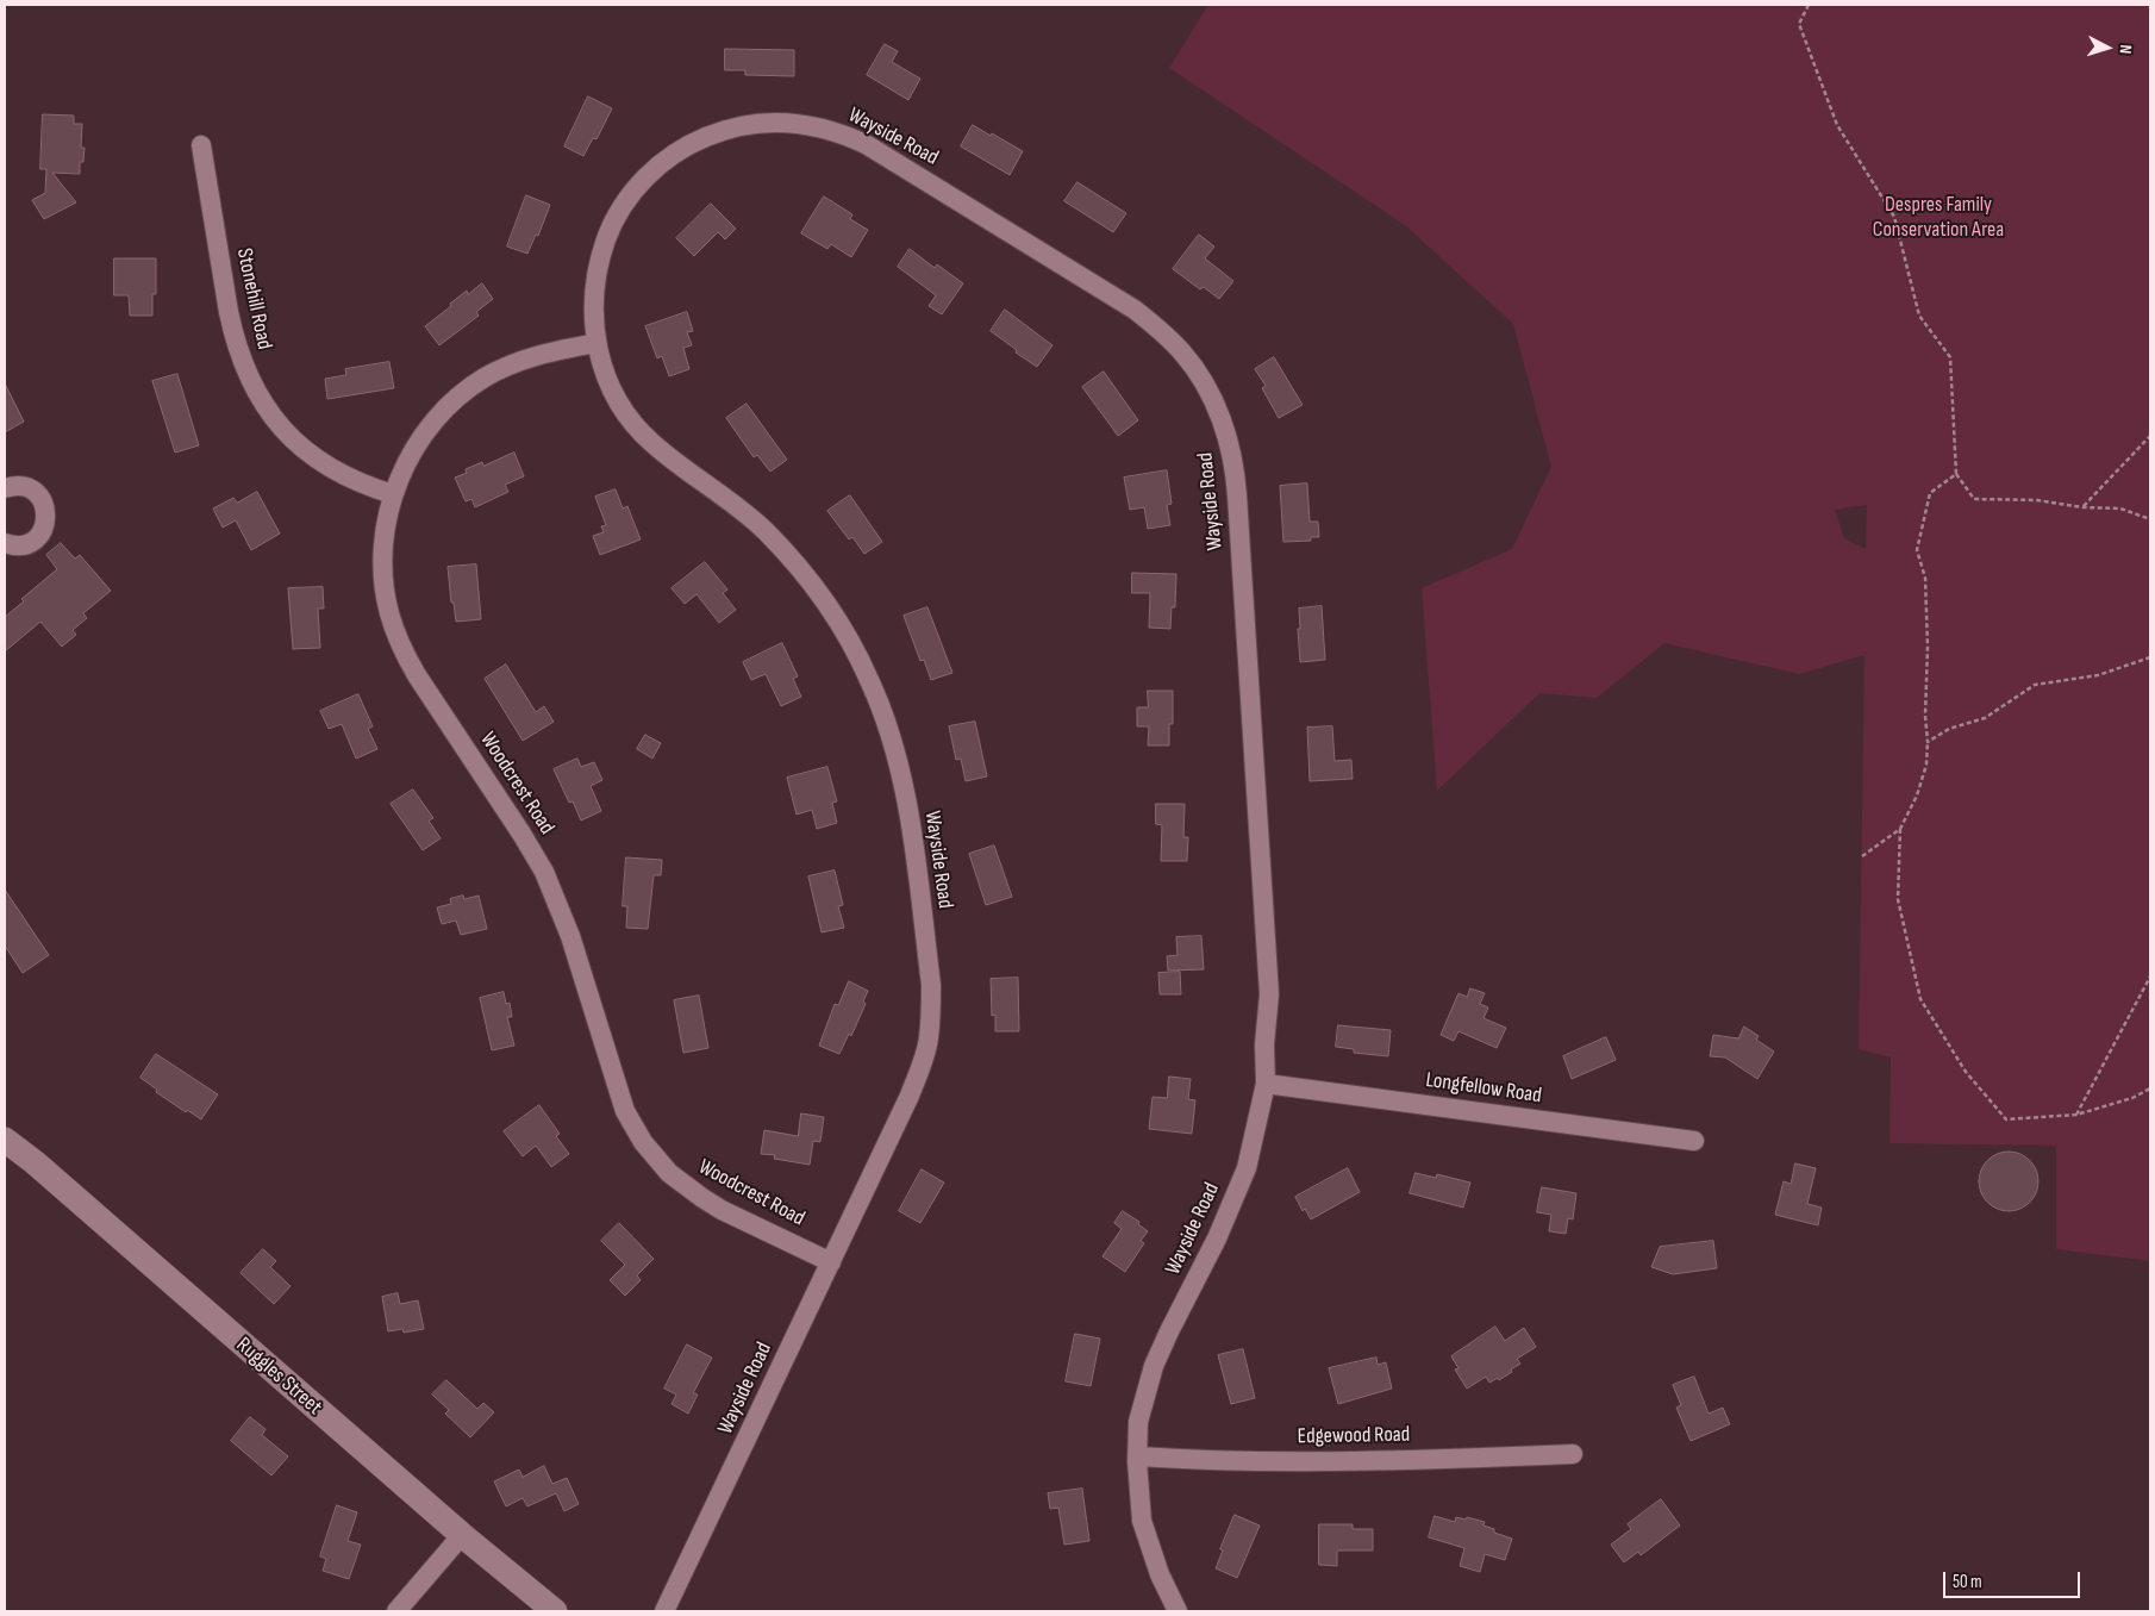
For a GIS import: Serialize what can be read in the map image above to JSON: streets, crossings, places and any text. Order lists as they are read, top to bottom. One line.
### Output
{"streets":{"street":["Wayside Road","Stonehill Road","Woodcrest Road","Longfellow Road","Ruggles Street","Edgewood Road"]},"crossings":[["Wayside Road","Woodcrest Road"],["Wayside Road","Longfellow Road"],["Wayside Road","Edgewood Road"],["Stonehill Road","Woodcrest Road"]],"parks":["Despres Family Conservation Area"],"scale_bar":"50 m","north":"right"}
